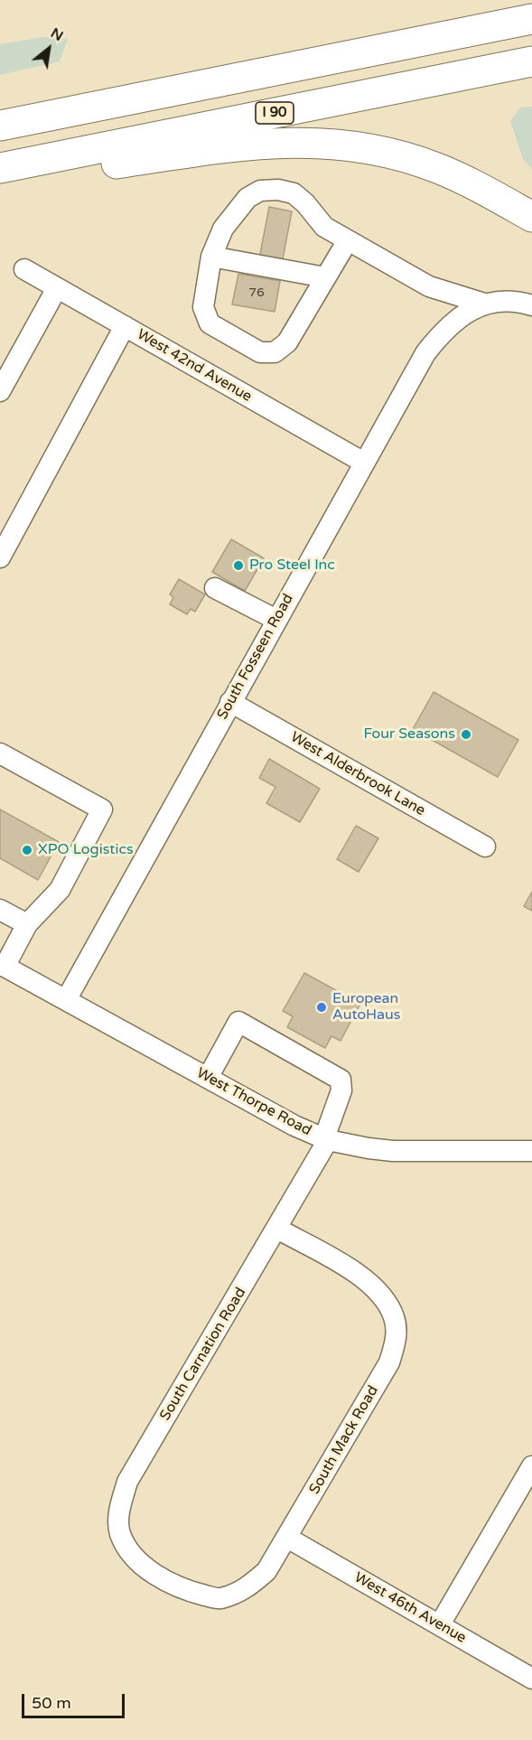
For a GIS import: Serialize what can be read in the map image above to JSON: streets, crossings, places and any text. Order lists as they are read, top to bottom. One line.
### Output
{"streets":{"highway":["I 90"],"street":["West 42nd Avenue","South Fosseen Road","West Alderbrook Lane","West Thorpe Road","South Carnation Road","South Mack Road","West 46th Avenue"]},"crossings":[["West 42nd Avenue","South Fosseen Road"],["South Fosseen Road","West Alderbrook Lane"],["South Fosseen Road","West Thorpe Road"],["West Thorpe Road","South Carnation Road"],["South Carnation Road","South Mack Road"],["South Mack Road","West 46th Avenue"]],"places":["Pro Steel Inc","Four Seasons","XPO Logistics","European AutoHaus"],"house_numbers":["76"],"scale_bar":"50 m","north":"top right"}
